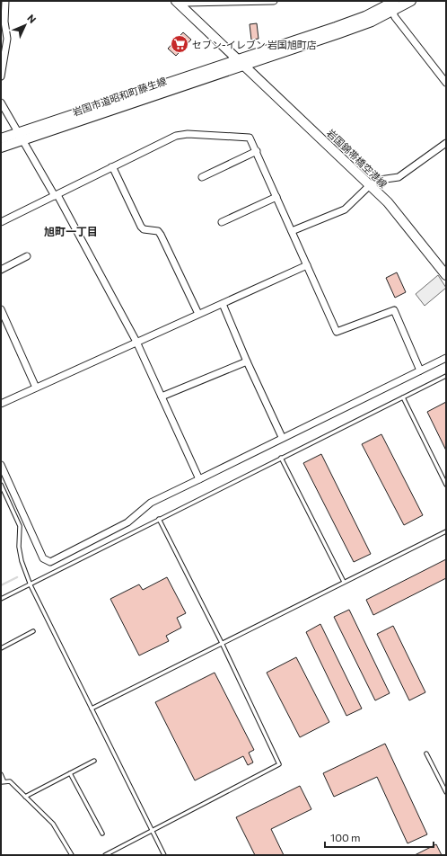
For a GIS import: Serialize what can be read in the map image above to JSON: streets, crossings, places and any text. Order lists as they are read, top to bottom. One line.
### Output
{"streets":{"main road":["岩国市道昭和町藤生線","岩国錦帯橋空港線"]},"crossings":[["岩国市道昭和町藤生線","岩国錦帯橋空港線"]],"districts":["旭町一丁目"],"places":{"supermarket":["セブン-イレブン 岩国旭町店"]},"scale_bar":"100 m","north":"top right"}
